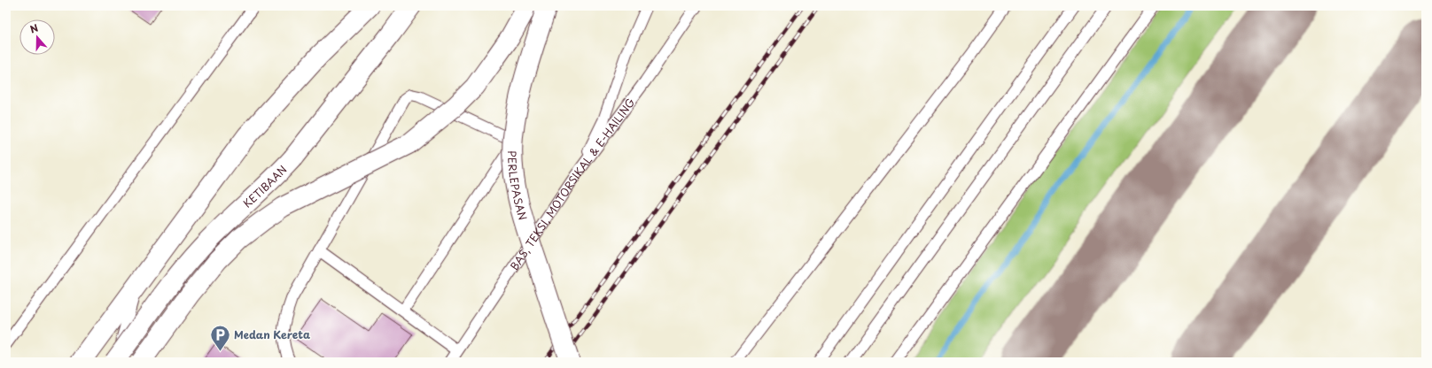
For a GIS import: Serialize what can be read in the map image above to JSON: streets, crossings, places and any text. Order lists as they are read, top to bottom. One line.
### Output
{"streets":{"main road":["PERLEPASAN","KETIBAAN"],"lane":["BAS, TEKSI, MOTORSIKAL & E-HAILING"]},"places":{"parking":["Medan Kereta"]},"north":"top"}
